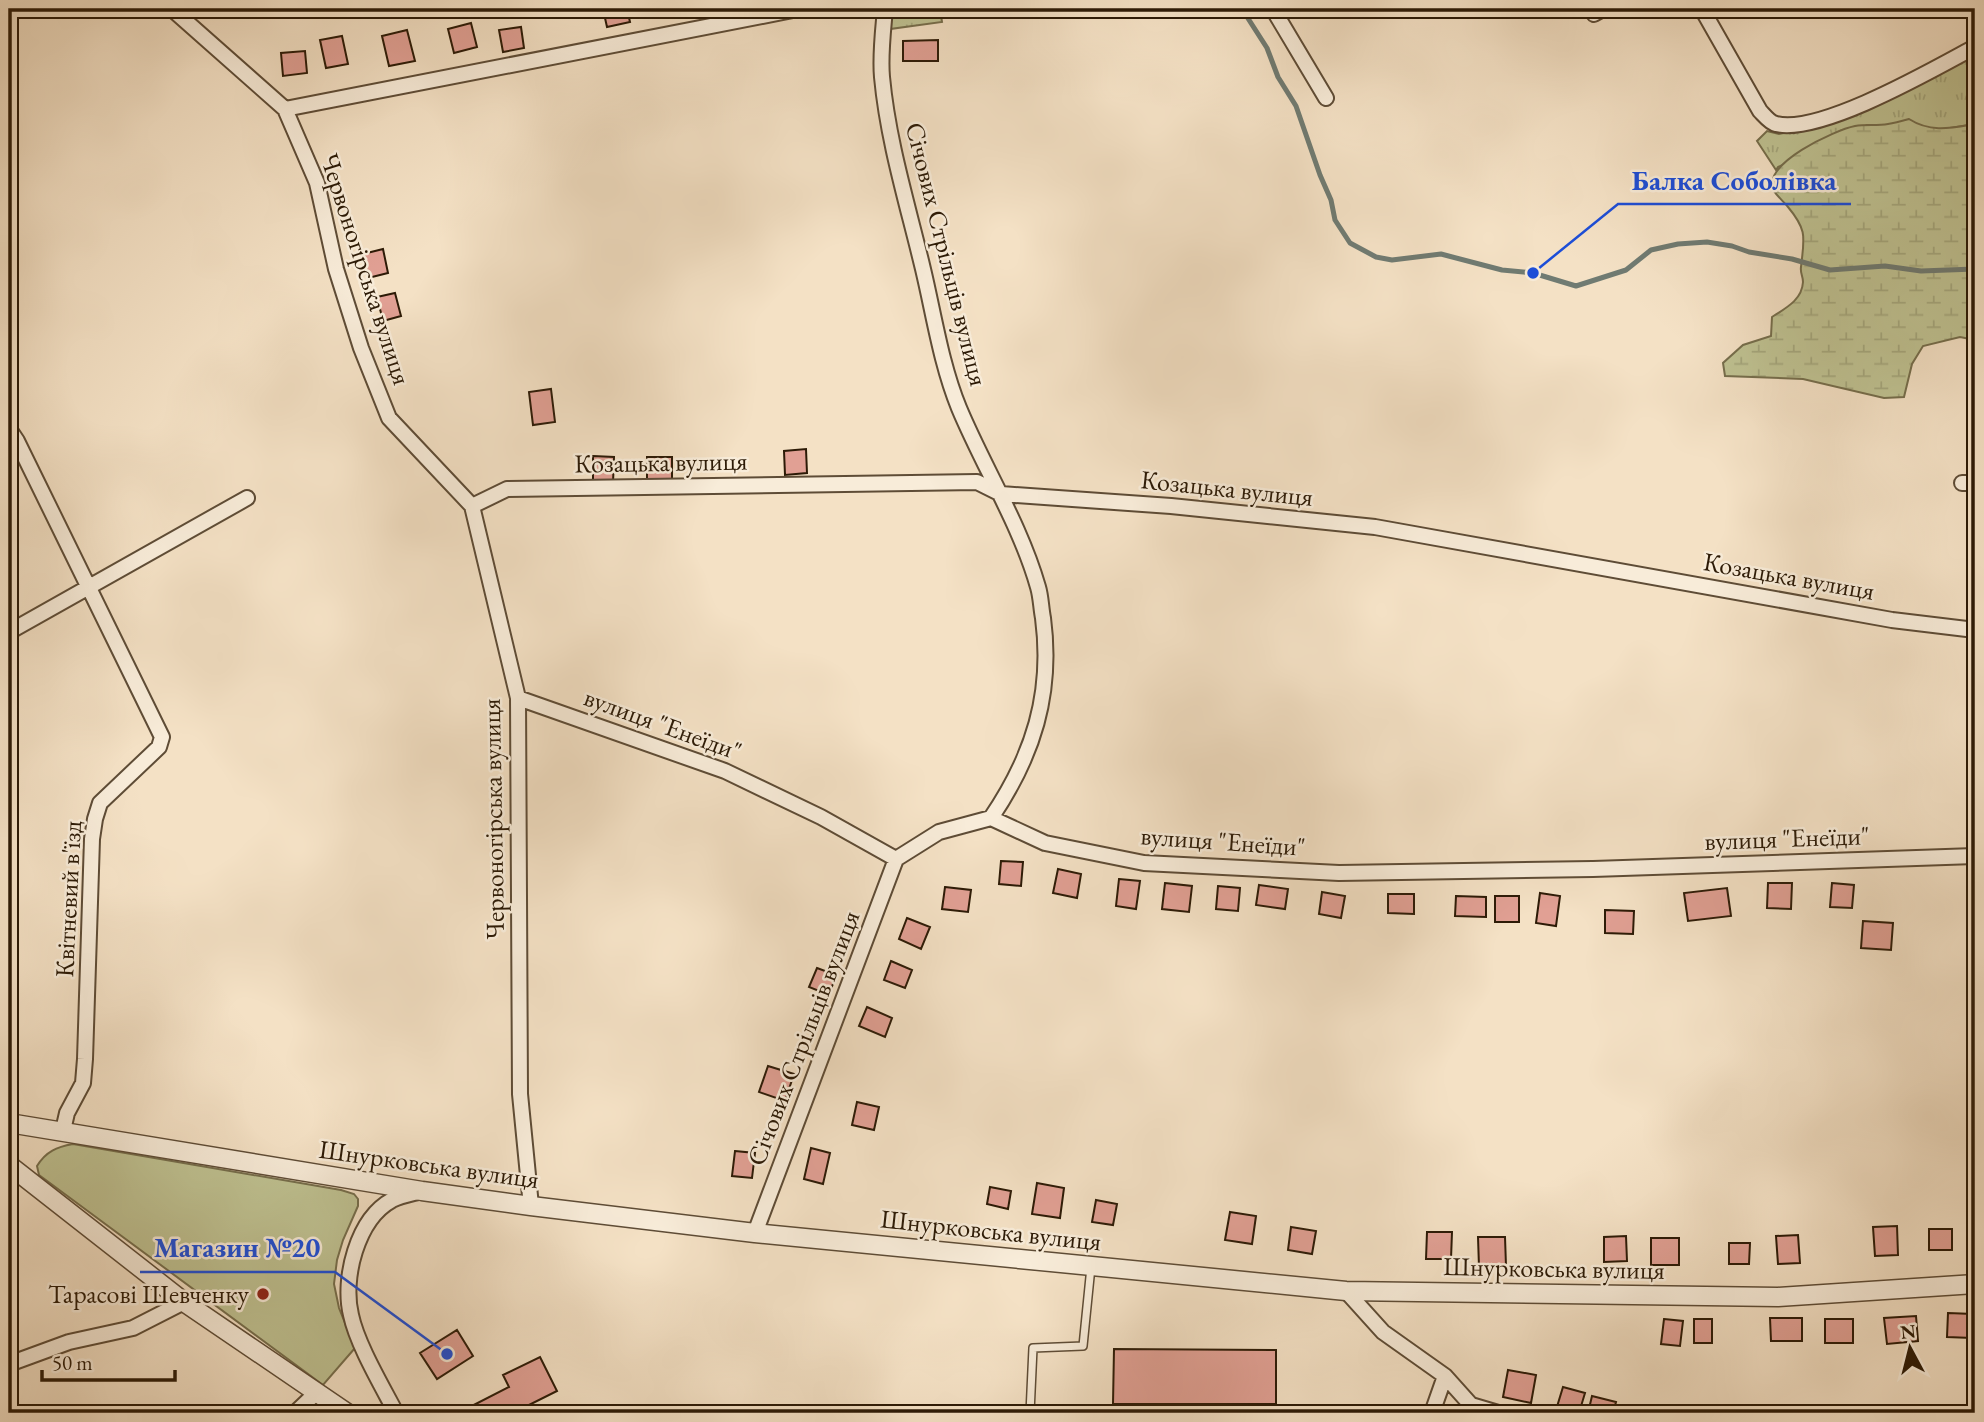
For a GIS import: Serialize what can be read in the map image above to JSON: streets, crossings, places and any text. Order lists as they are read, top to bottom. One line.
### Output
{"streets":{"street":["Січових Стрільців вулиця","Червоногірська вулиця","Козацька вулиця","вулиця \"Енеїди\"","Квітневий в'їзд","Шнурковська вулиця"]},"crossings":[["Січових Стрільців вулиця","Козацька вулиця"],["Січових Стрільців вулиця","вулиця \"Енеїди\""],["Січових Стрільців вулиця","Шнурковська вулиця"],["Червоногірська вулиця","Козацька вулиця"],["Червоногірська вулиця","вулиця \"Енеїди\""],["Червоногірська вулиця","Шнурковська вулиця"],["Квітневий в'їзд","Шнурковська вулиця"]],"places":["Балка Соболівка","Тарасові Шевченку","Магазин №20"],"scale_bar":"50 m","north":"top"}
